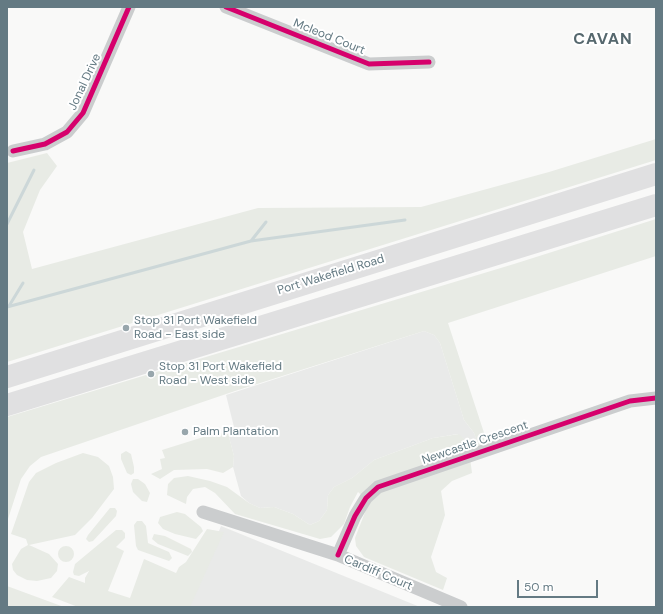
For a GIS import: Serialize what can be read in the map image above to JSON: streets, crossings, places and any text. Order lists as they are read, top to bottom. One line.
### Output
{"streets":{"highway":["Port Wakefield Road"],"street":["Mcleod Court","Jonal Drive","Newcastle Crescent","Cardiff Court"]},"crossings":[["Newcastle Crescent","Cardiff Court"]],"districts":["CAVAN"],"places":["Stop 31 Port Wakefield Road - East side","Stop 31 Port Wakefield Road - West side","Palm Plantation"],"scale_bar":"50 m"}
